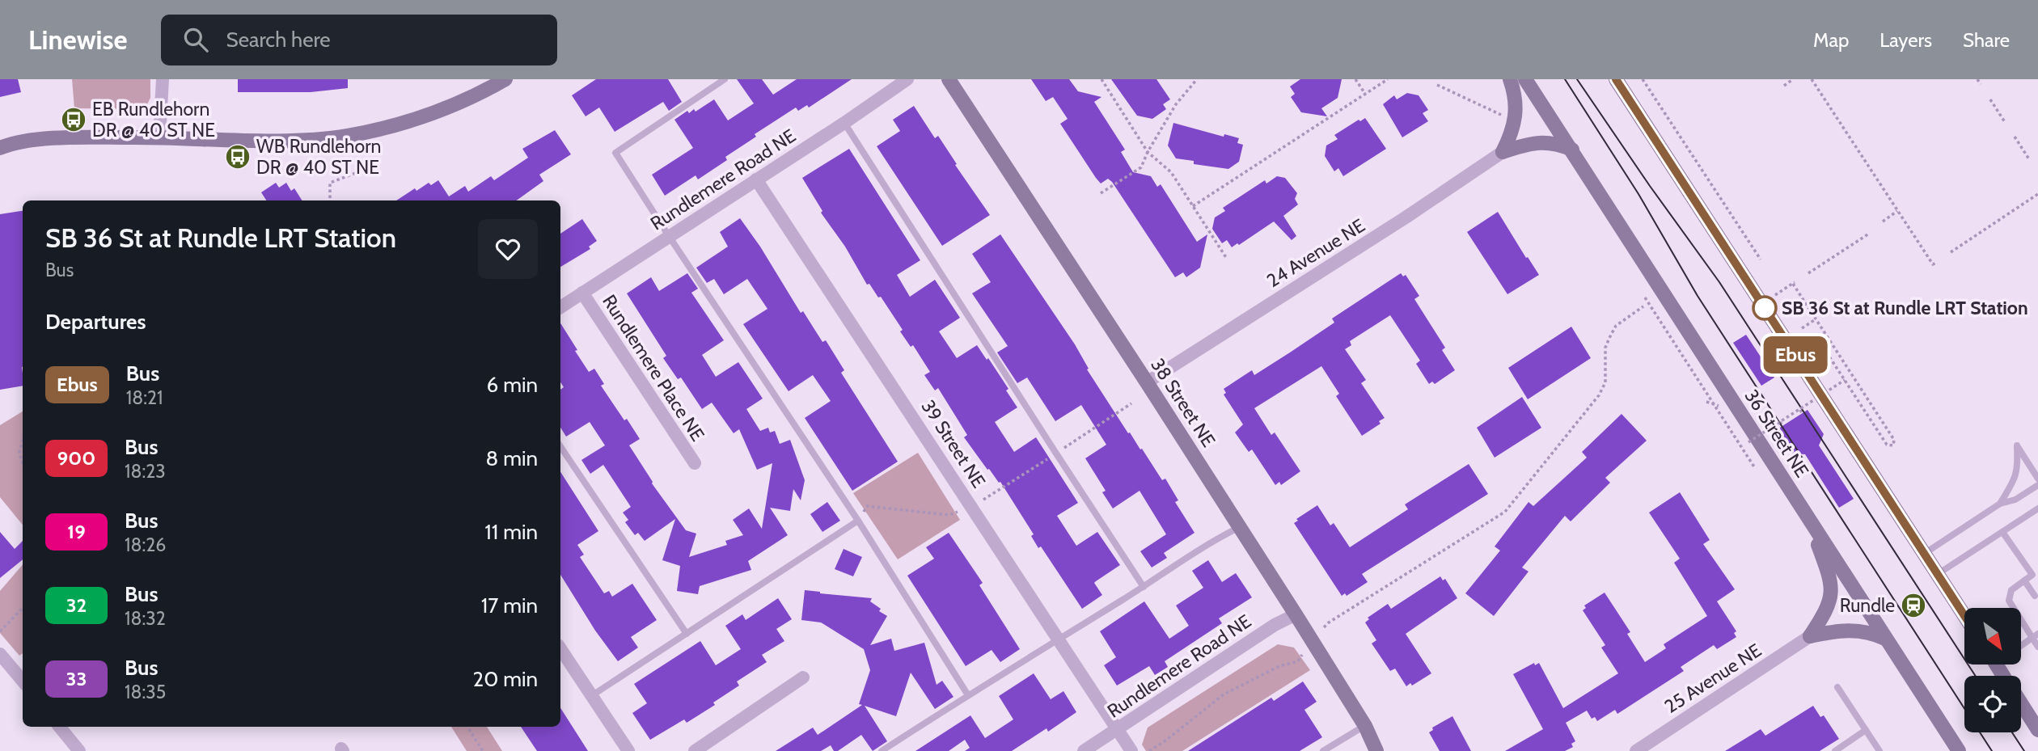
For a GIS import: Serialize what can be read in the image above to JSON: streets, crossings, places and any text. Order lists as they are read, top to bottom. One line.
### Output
{"streets":{"main road":["38 Street NE","36 Street NE"],"street":["Rundlemere Road NE","24 Avenue NE","Rundlemere Place NE","39 Street NE","25 Avenue NE"]},"crossings":[["Rundlemere Road NE","Rundlemere Place NE"],["Rundlemere Road NE","38 Street NE"],["Rundlemere Road NE","39 Street NE"],["24 Avenue NE","38 Street NE"]],"places":{"bus stop":["EB Rundlehorn DR @ 40 ST NE","WB Rundlehorn DR @ 40 ST NE"],"other":["SB 36 St at Rundle LRT Station"],"station":["Rundle"]},"lines":["bus line Ebus"],"north":"bottom right","page":{"header":"Linewise","search":"Search here","nav":["Map","Layers","Share"],"on_map":"Ebus","heading":[["SB 36 St at Rundle LRT Station","Bus"],"Departures"],"list":[{"mark":"Ebus","name":"Bus","note":"18:21","value":"6 min"},{"mark":"900","name":"Bus","note":"18:23","value":"8 min"},{"mark":"19","name":"Bus","note":"18:26","value":"11 min"},{"mark":"32","name":"Bus","note":"18:32","value":"17 min"},{"mark":"33","name":"Bus","note":"18:35","value":"20 min"}]}}
